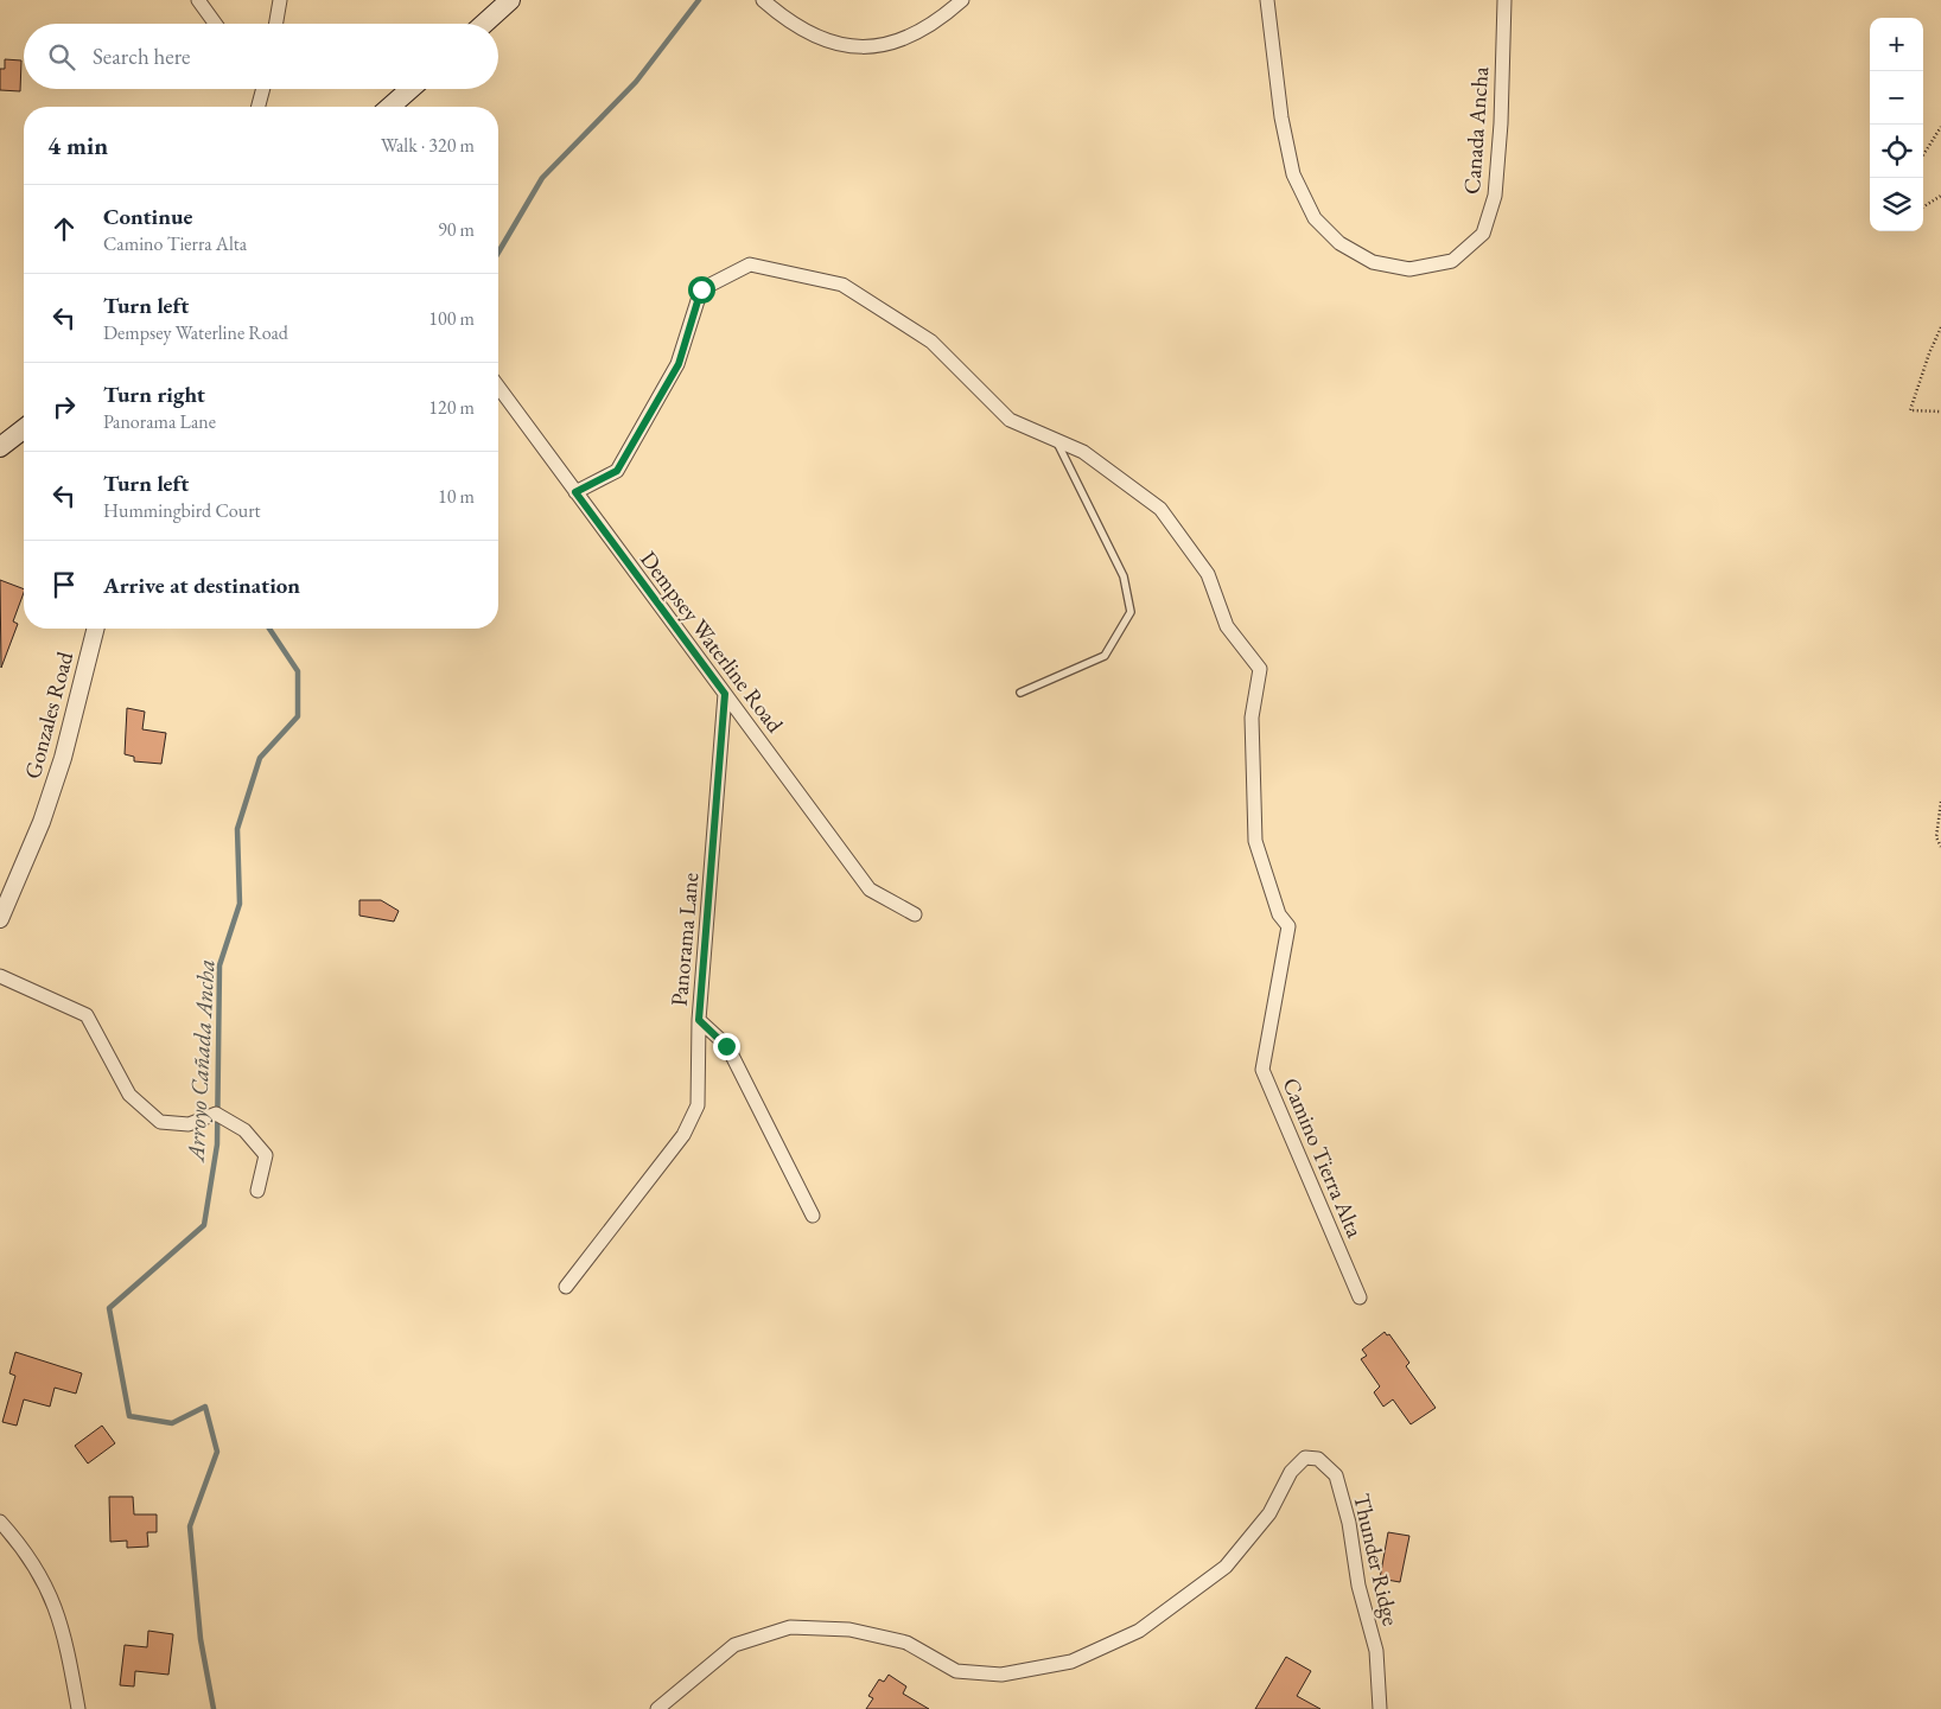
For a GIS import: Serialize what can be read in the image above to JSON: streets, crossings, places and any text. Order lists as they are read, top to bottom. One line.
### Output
{"streets":{"street":["Canada Ancha","Dempsey Waterline Road","Gonzales Road","Panorama Lane","Camino Tierra Alta","Thunder Ridge"]},"crossings":[["Dempsey Waterline Road","Panorama Lane"],["Dempsey Waterline Road","Camino Tierra Alta"]],"water":["Arroyo Cañada Ancha"],"page":{"map_buttons":["+","−"],"search":"Search here","heading":["4 min","Walk · 320 m"],"list":[["Continue","Camino Tierra Alta","90 m"],["Turn left","Dempsey Waterline Road","100 m"],["Turn right","Panorama Lane","120 m"],["Turn left","Hummingbird Court","10 m"],"Arrive at destination"]}}
